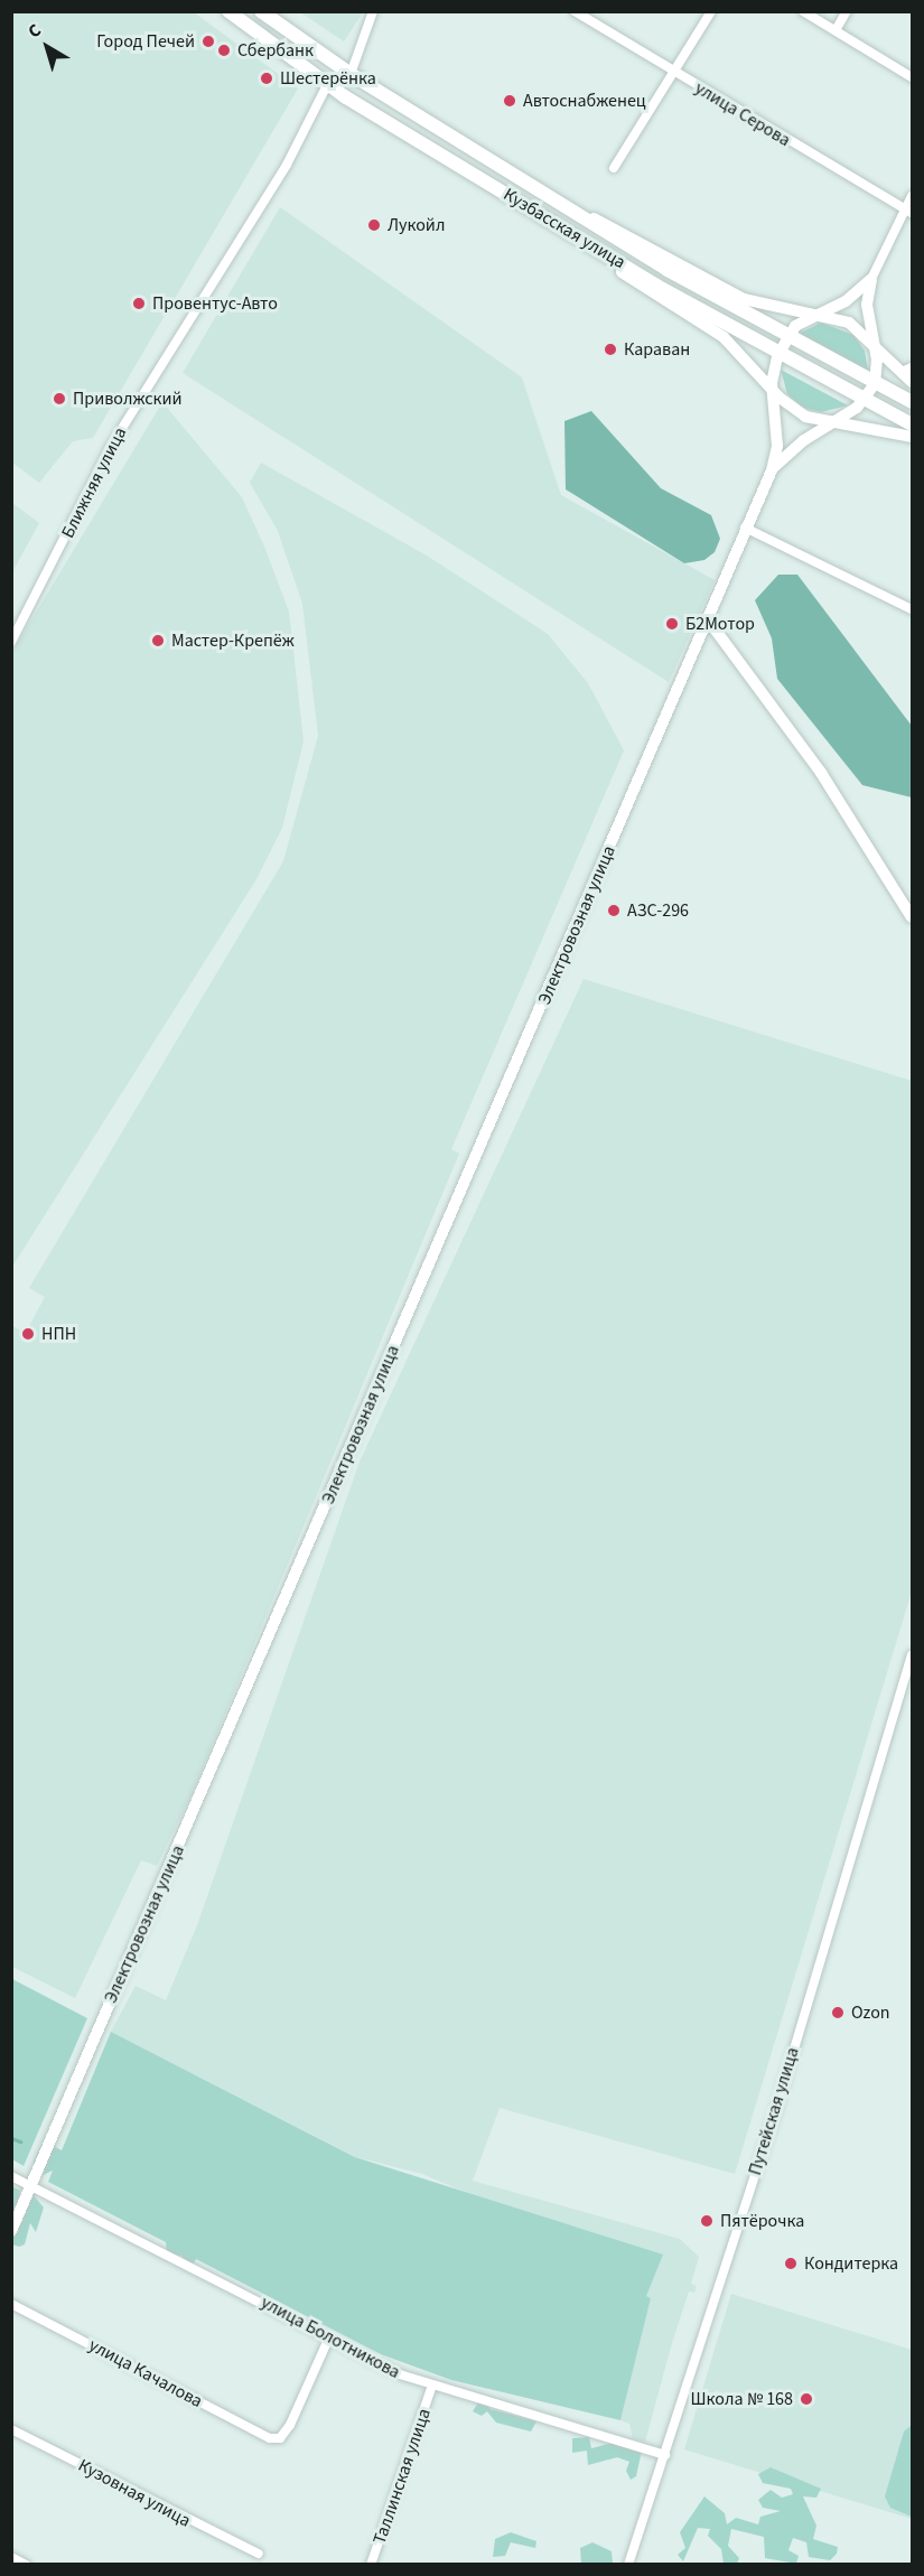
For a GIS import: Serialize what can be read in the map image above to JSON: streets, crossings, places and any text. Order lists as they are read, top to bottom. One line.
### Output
{"streets":{"main road":["Кузбасская улица"],"street":["улица Серова","Ближняя улица","Электровозная улица","Путейская улица","улица Болотникова","улица Качалова","Таллинская улица","Кузовная улица"]},"crossings":[["Кузбасская улица","Ближняя улица"],["Электровозная улица","улица Болотникова"],["Путейская улица","улица Болотникова"],["улица Болотникова","улица Качалова"],["улица Болотникова","Таллинская улица"]],"places":["Город Печей","Сбербанк","Шестерёнка","Автоснабженец","Лукойл","Провентус-Авто","Караван","Приволжский","Б2Мотор","Мастер-Крепёж","АЗС-296","НПН","Ozon","Пятёрочка","Кондитерка","Школа № 168"],"north":"top left"}
